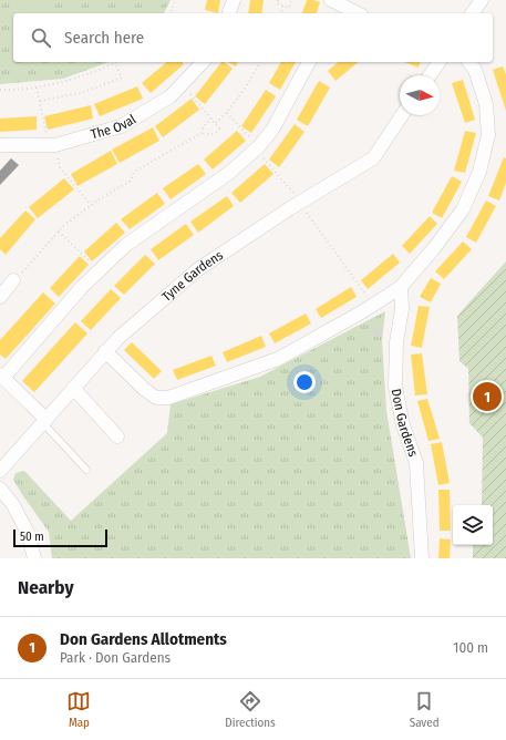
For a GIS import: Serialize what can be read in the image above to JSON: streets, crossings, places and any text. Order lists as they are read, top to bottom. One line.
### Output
{"streets":{"street":["The Oval","Tyne Gardens","Don Gardens"]},"scale_bar":"50 m","north":"right","page":{"search":"Search here","pins":"1","scale":"50 m","heading":"Nearby","list":[{"mark":"1","name":"Don Gardens Allotments","note":"Park · Don Gardens","value":"100 m"}],"nav":["Map","Directions","Saved"]}}
